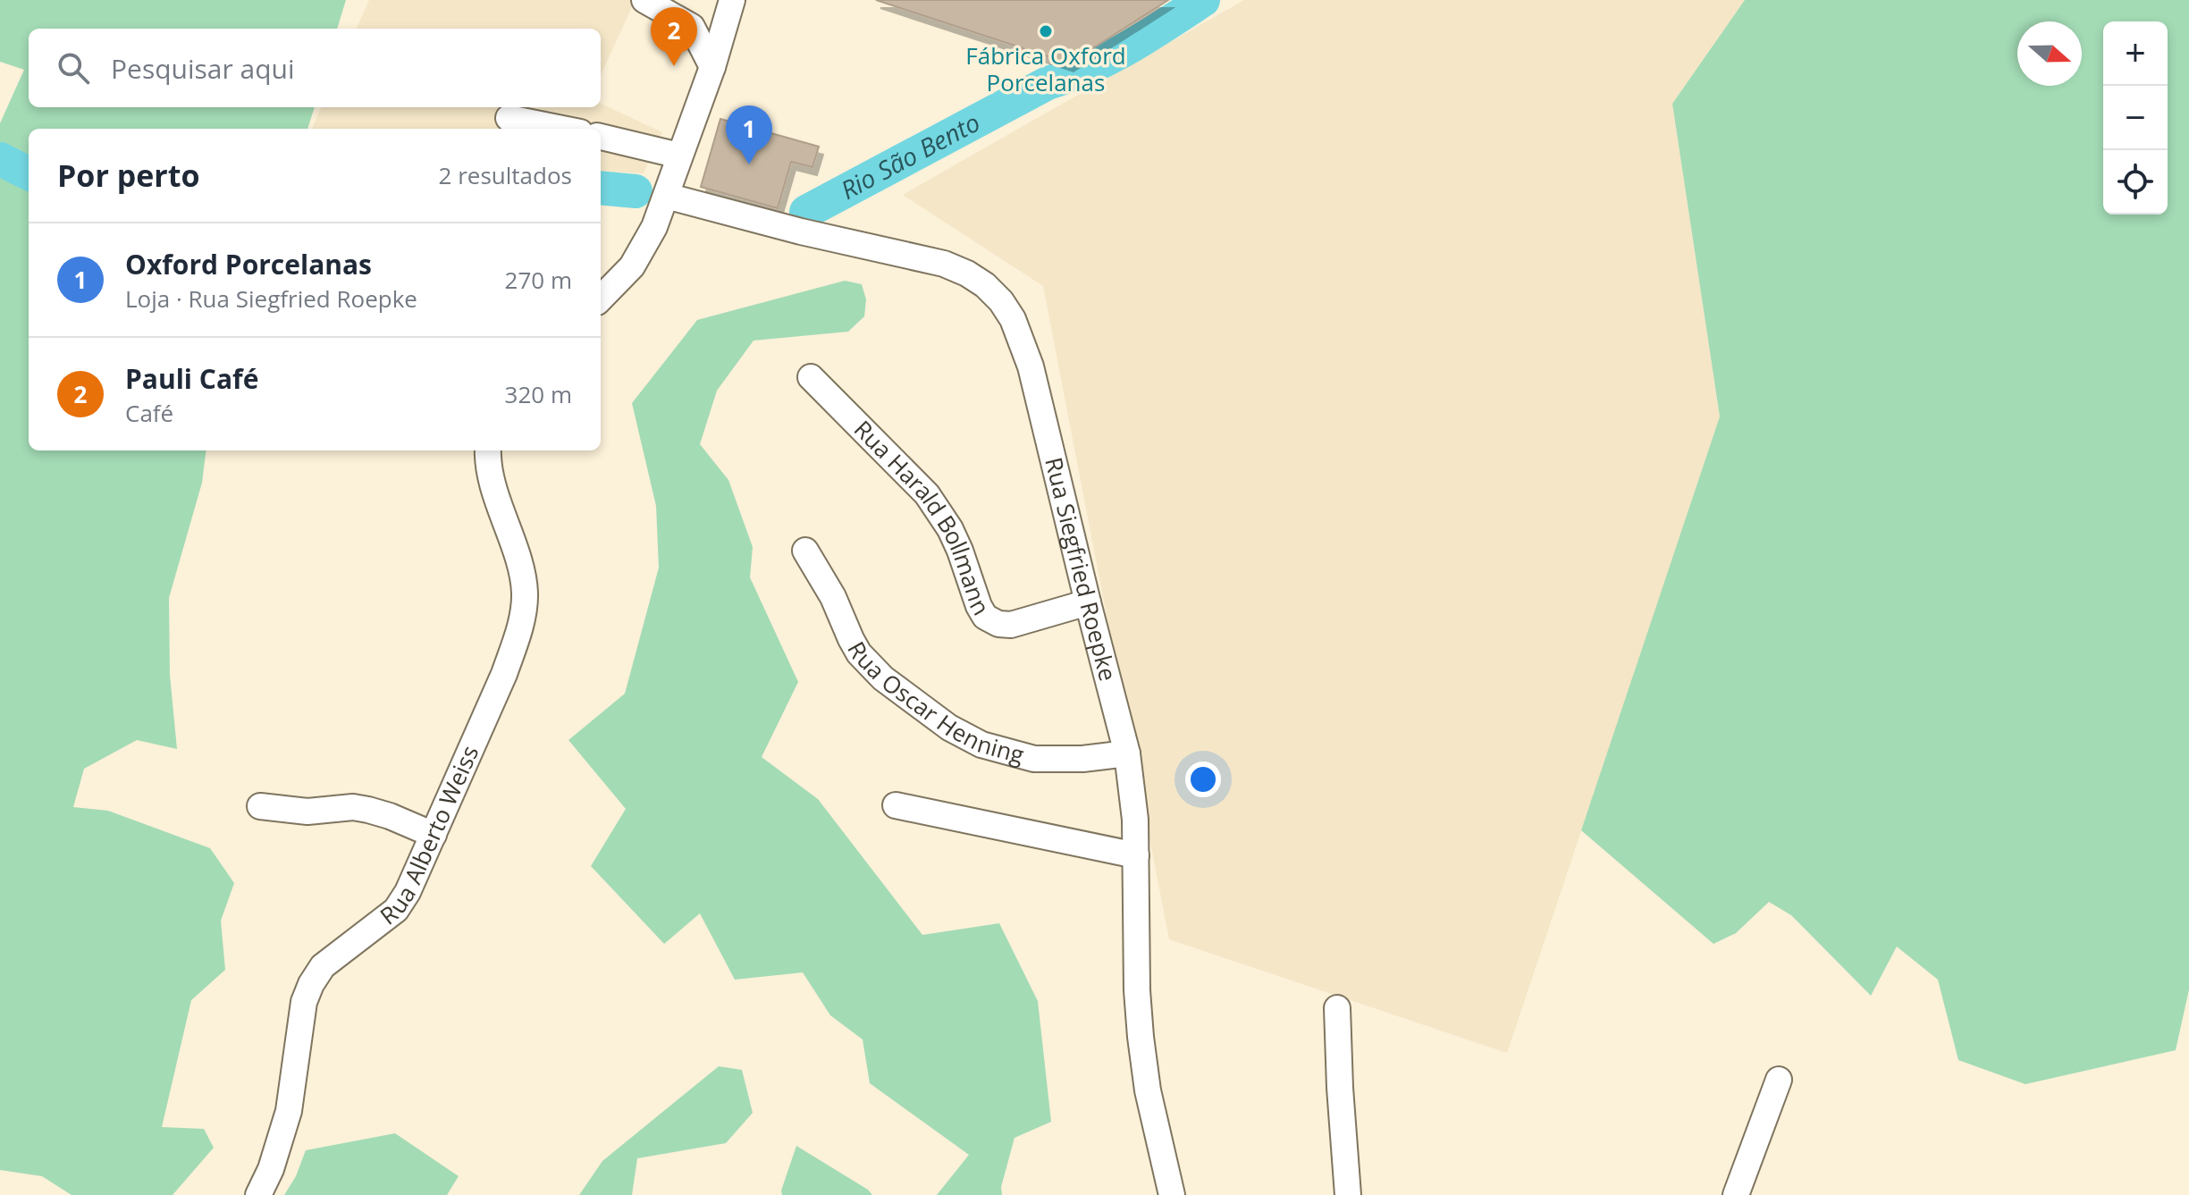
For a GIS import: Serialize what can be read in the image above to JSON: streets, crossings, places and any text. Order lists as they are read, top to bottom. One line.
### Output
{"streets":{"street":["Rua Harald Bollmann","Rua Siegfried Roepke","Rua Oscar Henning","Rua Alberto Weiss"]},"crossings":[["Rua Harald Bollmann","Rua Siegfried Roepke"],["Rua Siegfried Roepke","Rua Oscar Henning"]],"water":["Rio São Bento"],"places":["Fábrica Oxford Porcelanas"],"north":"right","page":{"pins":["2","1"],"map_buttons":["+","−"],"search":"Pesquisar aqui","heading":["Por perto","2 resultados"],"list":[{"mark":"1","name":"Oxford Porcelanas","note":"Loja · Rua Siegfried Roepke","value":"270 m"},{"mark":"2","name":"Pauli Café","note":"Café","value":"320 m"}]}}
